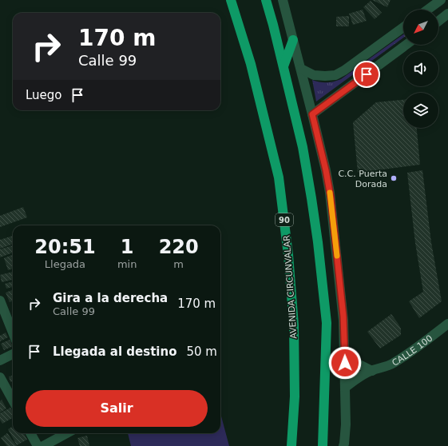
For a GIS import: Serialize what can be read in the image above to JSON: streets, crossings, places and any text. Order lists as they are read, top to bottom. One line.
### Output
{"streets":{"highway":["90","AVENIDA CIRCUNVALAR"],"street":["CALLE 100"]},"places":["C.C. Puerta Dorada"],"north":"bottom left","page":{"turn":["170 m","Calle 99"],"then":"Luego","eta":["20:51","Llegada","1","min","220","m"],"list":[{"name":"Gira a la derecha","note":"Calle 99","value":"170 m"},{"name":"Llegada al destino","value":"50 m"}],"buttons":"Salir"}}
